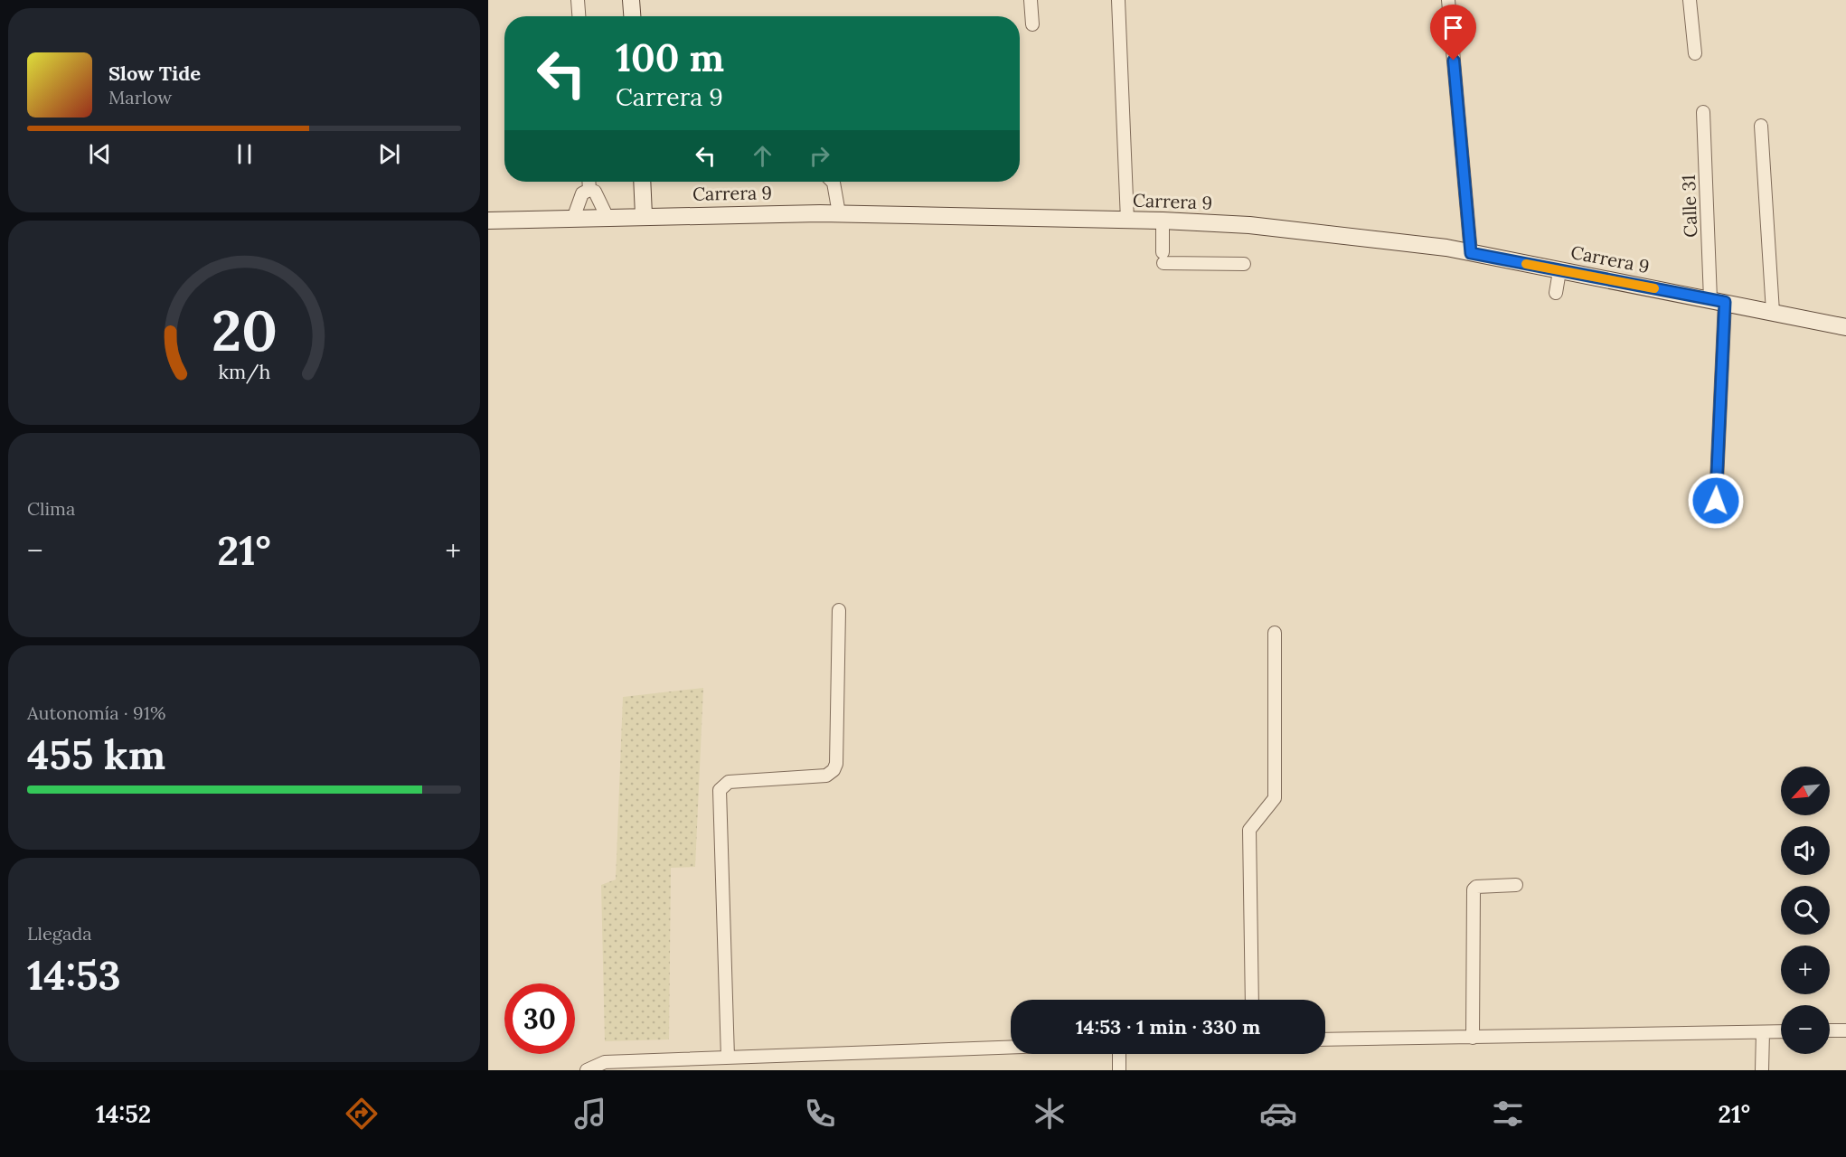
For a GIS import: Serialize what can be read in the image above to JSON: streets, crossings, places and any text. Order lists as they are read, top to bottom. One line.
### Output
{"streets":{"main road":["Carrera 9"],"street":["Calle 31"]},"crossings":[["Carrera 9","Calle 31"]],"north":"bottom left","page":{"turn":["100 m","Carrera 9"],"song":["Slow Tide","Marlow"],"tile":["Clima",["Autonomía · 91%","455 km"],["Llegada","14:53"]],"heat":["−","21°","+"],"map_buttons":["+","−"],"limit":"30","trip":"14:53 · 1 min · 330 m","tabs":["14:52","21°"],"gauge":["20","km/h"]}}
